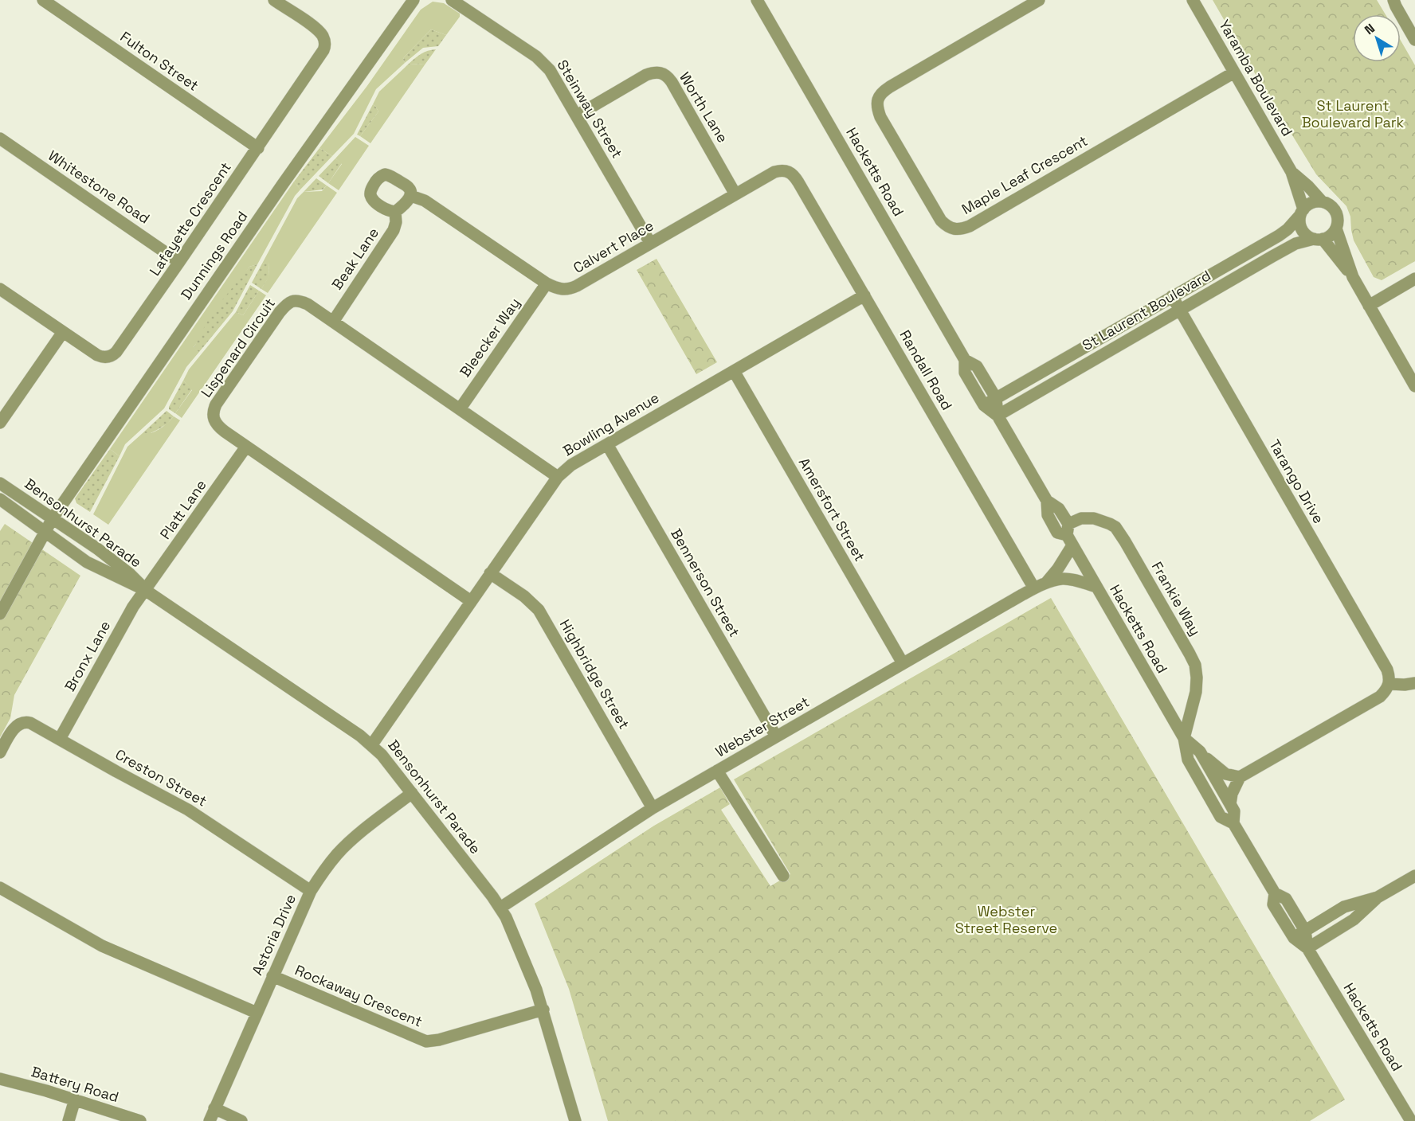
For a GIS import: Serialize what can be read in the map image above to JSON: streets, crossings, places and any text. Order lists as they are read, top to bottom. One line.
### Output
{"streets":{"street":["Fulton Street","Yaramba Boulevard","Worth Lane","Steinway Street","Hacketts Road","Maple Leaf Crescent","Whitestone Road","Lafayette Crescent","Calvert Place","Dunnings Road","Beak Lane","St Laurent Boulevard","Bleecker Way","Lispenard Circuit","Randall Road","Bowling Avenue","Tarango Drive","Platt Lane","Amersfort Street","Bensonhurst Parade","Bennerson Street","Frankie Way","Bronx Lane","Highbridge Street","Webster Street","Creston Street","Astoria Drive","Rockaway Crescent","Battery Road"]},"crossings":[["Fulton Street","Lafayette Crescent"],["Yaramba Boulevard","Maple Leaf Crescent"],["Yaramba Boulevard","St Laurent Boulevard"],["Worth Lane","Steinway Street"],["Worth Lane","Calvert Place"],["Steinway Street","Calvert Place"],["Hacketts Road","St Laurent Boulevard"],["Hacketts Road","Frankie Way"],["Hacketts Road","Webster Street"],["Whitestone Road","Lafayette Crescent"],["Calvert Place","Beak Lane"],["Calvert Place","Bleecker Way"],["Calvert Place","Randall Road"],["Dunnings Road","Bensonhurst Parade"],["Beak Lane","Lispenard Circuit"],["St Laurent Boulevard","Tarango Drive"],["Bleecker Way","Lispenard Circuit"],["Lispenard Circuit","Bowling Avenue"],["Lispenard Circuit","Platt Lane"],["Randall Road","Bowling Avenue"],["Randall Road","Webster Street"],["Bowling Avenue","Amersfort Street"],["Bowling Avenue","Bensonhurst Parade"],["Bowling Avenue","Bennerson Street"],["Bowling Avenue","Highbridge Street"],["Platt Lane","Bensonhurst Parade"],["Platt Lane","Bronx Lane"],["Amersfort Street","Webster Street"],["Bensonhurst Parade","Bronx Lane"],["Bensonhurst Parade","Webster Street"],["Bensonhurst Parade","Astoria Drive"],["Bensonhurst Parade","Rockaway Crescent"],["Bennerson Street","Webster Street"],["Frankie Way","Webster Street"],["Bronx Lane","Creston Street"],["Highbridge Street","Webster Street"],["Creston Street","Astoria Drive"],["Astoria Drive","Rockaway Crescent"]],"parks":["St Laurent Boulevard Park","Webster Street Reserve"],"north":"top left"}
